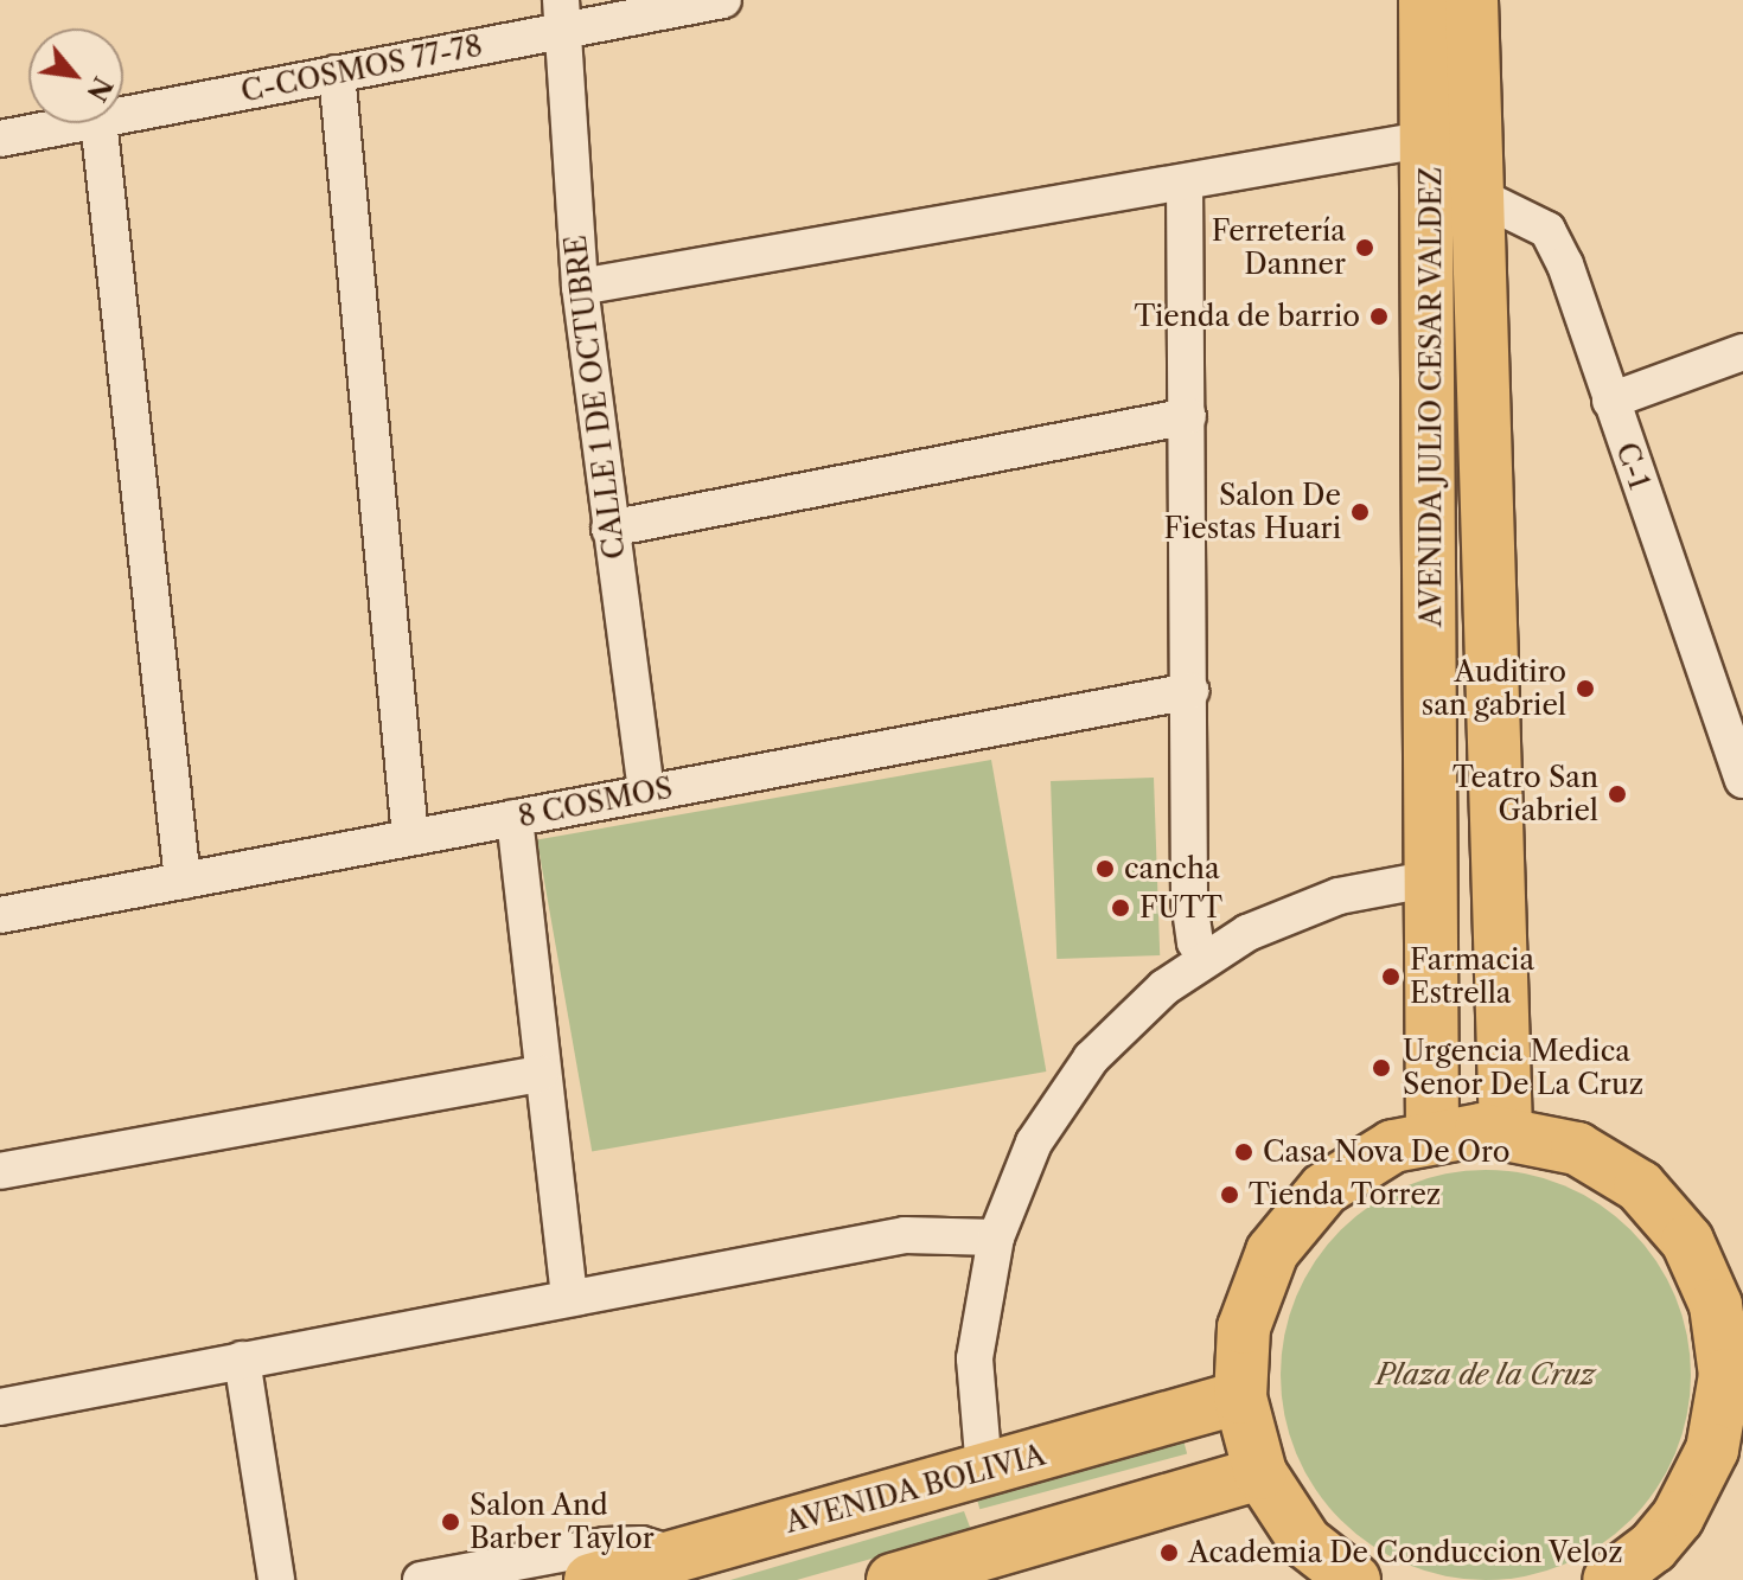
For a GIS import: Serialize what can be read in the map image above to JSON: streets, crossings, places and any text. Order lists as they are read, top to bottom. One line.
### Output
{"streets":{"main road":["AVENIDA JULIO CESAR VALDEZ","AVENIDA BOLIVIA"],"street":["C-COSMOS 77-78","CALLE 1 DE OCTUBRE","C-1","8 COSMOS"]},"crossings":[["C-COSMOS 77-78","CALLE 1 DE OCTUBRE"],["CALLE 1 DE OCTUBRE","8 COSMOS"],["AVENIDA JULIO CESAR VALDEZ","C-1"]],"parks":["Plaza de la Cruz"],"places":["Ferretería Danner","Tienda de barrio","Salon De Fiestas Huari","Auditiro san gabriel","Teatro San Gabriel","cancha","FUTT","Farmacia Estrella","Urgencia Medica Senor De La Cruz","Casa Nova De Oro","Tienda Torrez","Salon And Barber Taylor","Academia De Conduccion Veloz"],"north":"bottom right"}
